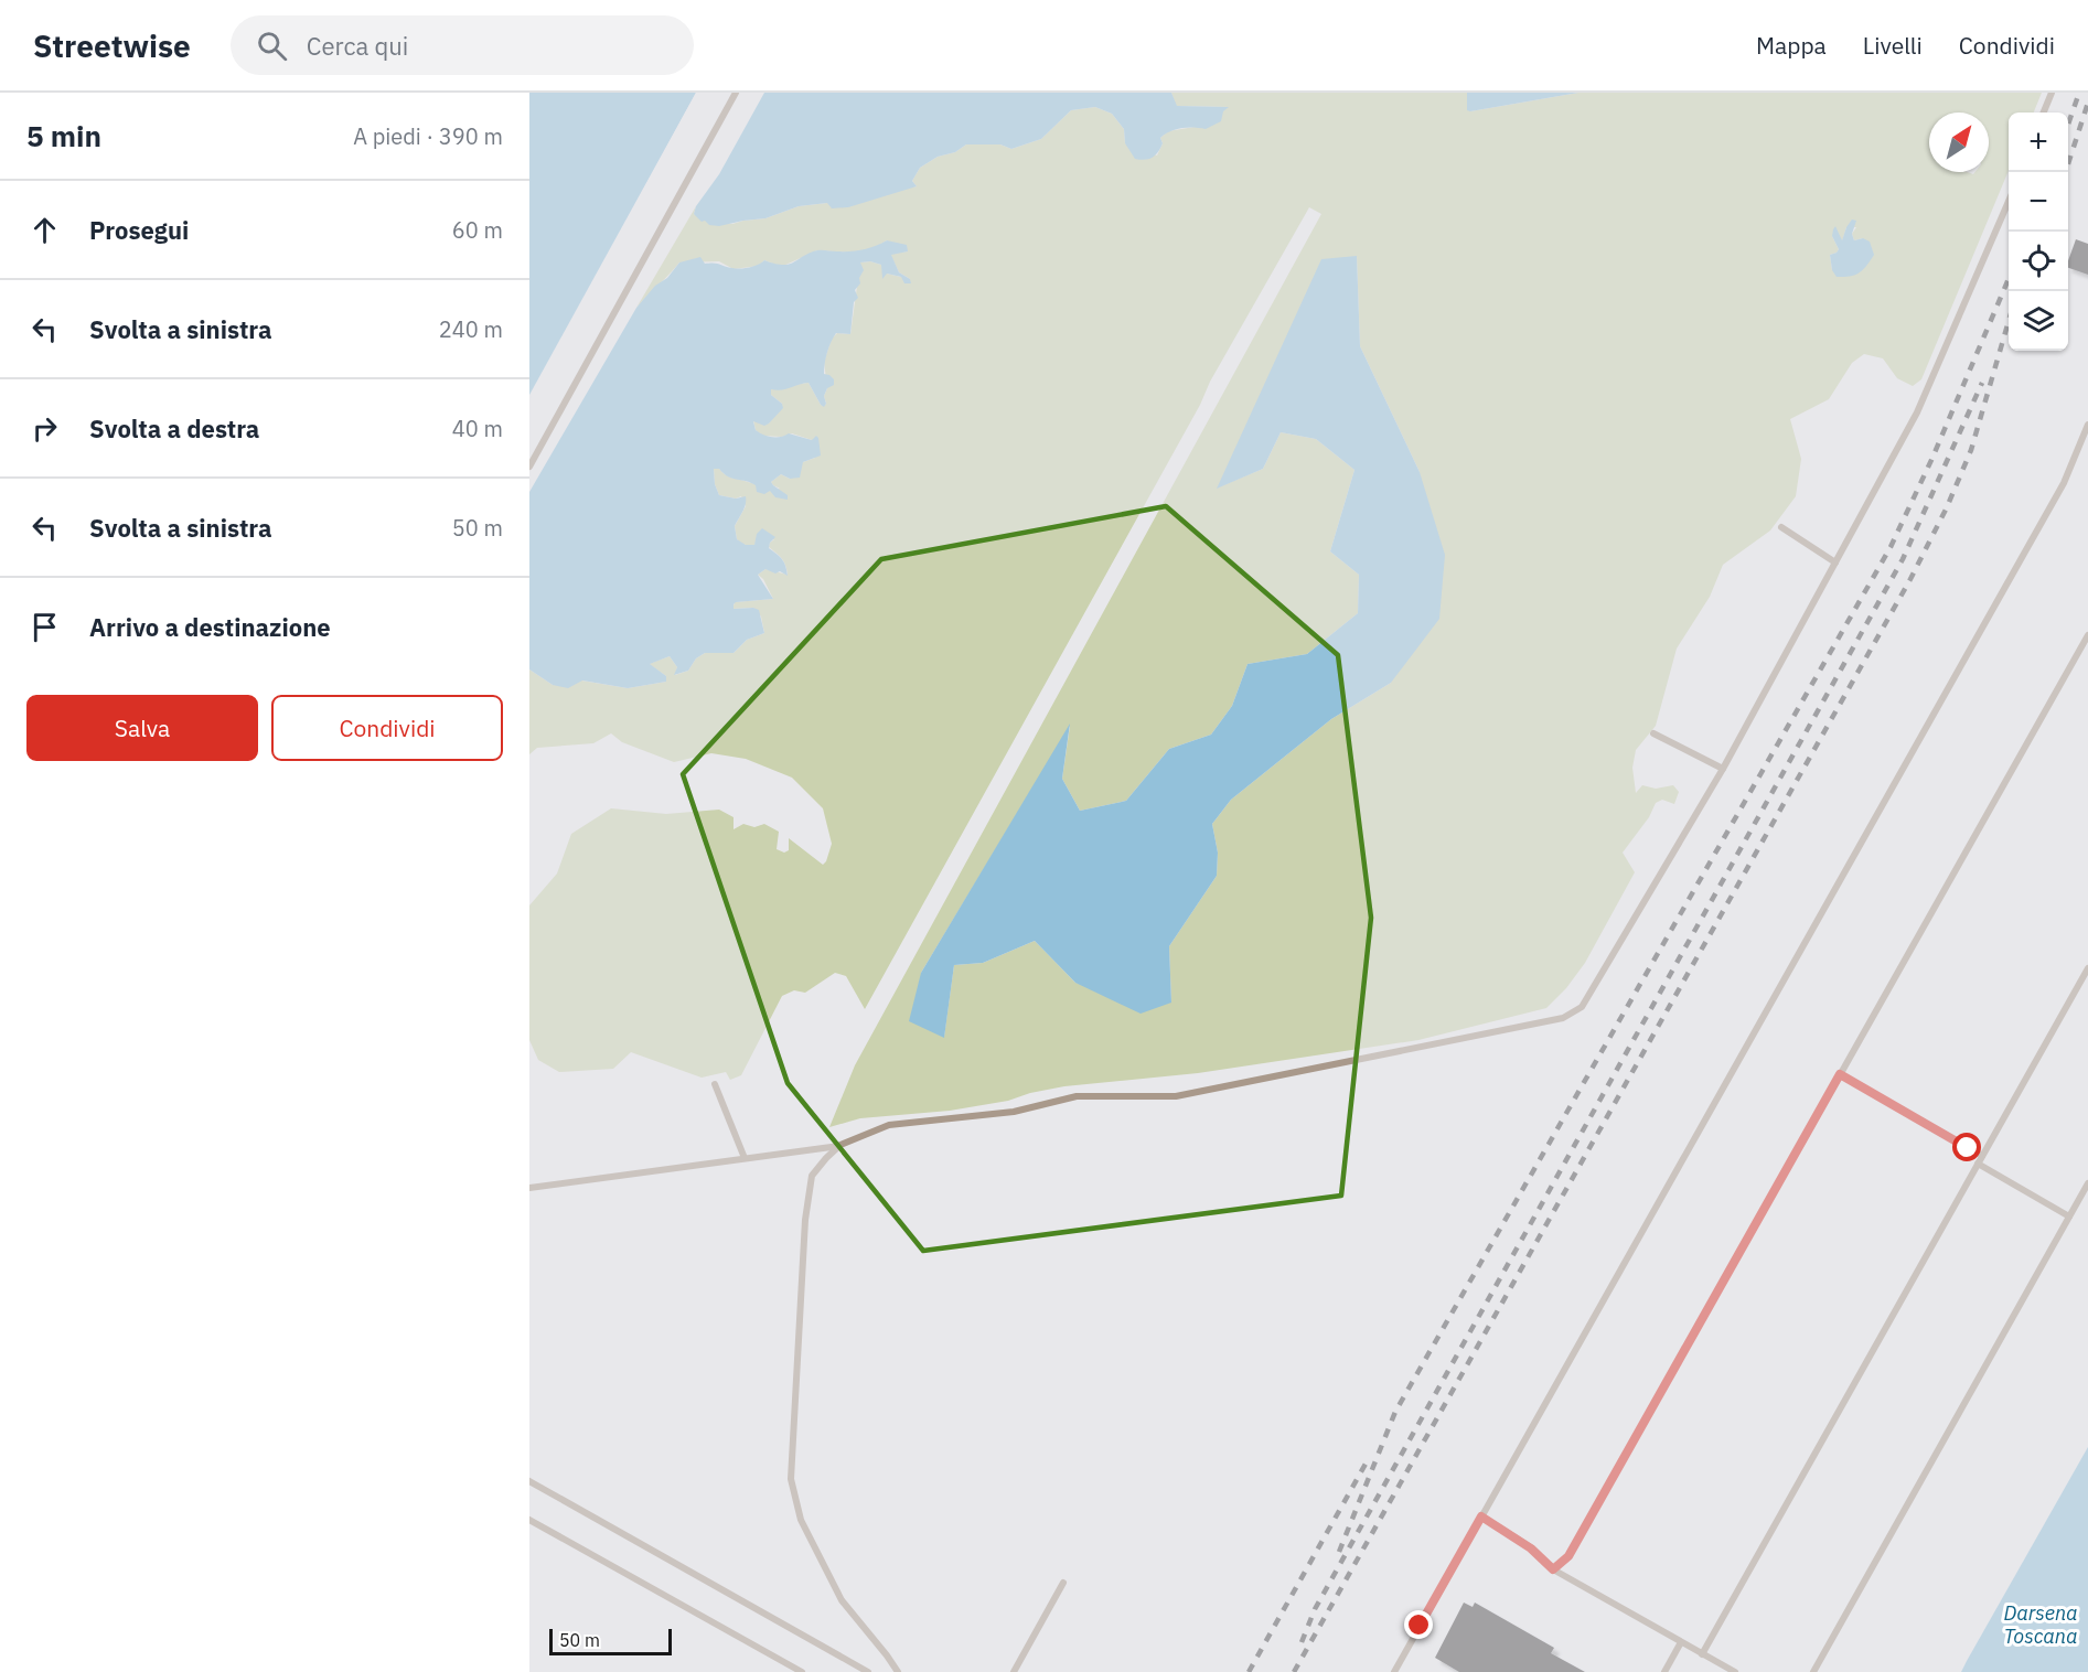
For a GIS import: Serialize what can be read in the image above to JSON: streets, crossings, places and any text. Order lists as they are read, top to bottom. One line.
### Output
{"water":["Darsena Toscana"],"scale_bar":"50 m","north":"top right","page":{"header":"Streetwise","search":"Cerca qui","nav":["Mappa","Livelli","Condividi"],"heading":["5 min","A piedi · 390 m"],"map_buttons":["+","−"],"list":[["Prosegui","60 m"],["Svolta a sinistra","240 m"],["Svolta a destra","40 m"],["Svolta a sinistra","50 m"],"Arrivo a destinazione"],"buttons":["Salva","Condividi"],"scale":"50 m"}}
